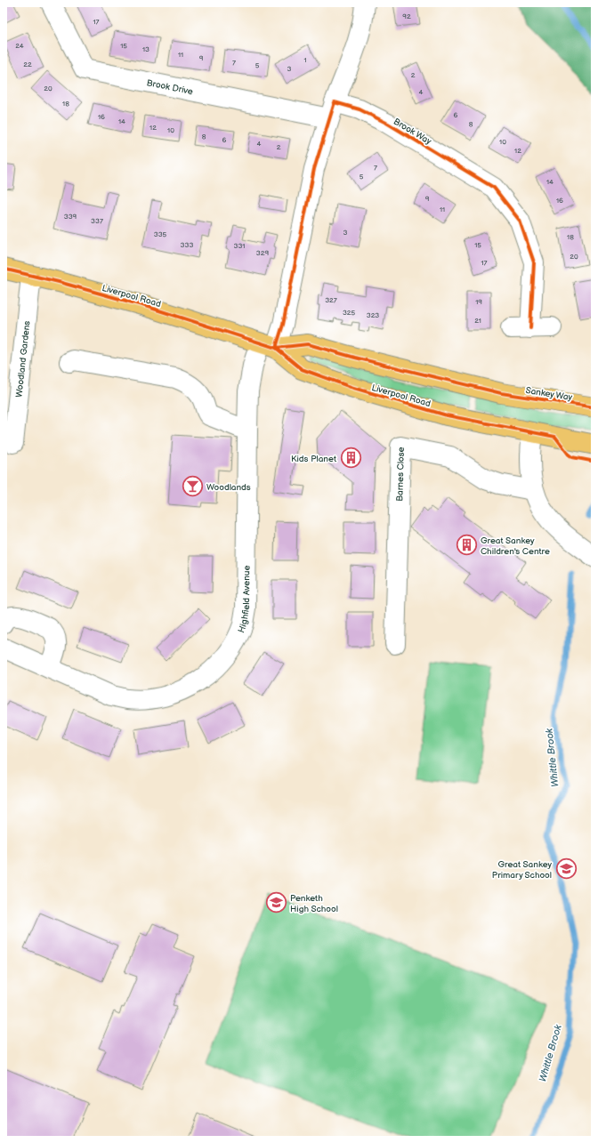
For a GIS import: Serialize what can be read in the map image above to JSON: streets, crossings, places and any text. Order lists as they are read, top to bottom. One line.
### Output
{"streets":{"highway":["Liverpool Road","Sankey Way"],"street":["Brook Drive","Brook Way","Woodland Gardens","Barnes Close","Highfield Avenue"]},"crossings":[["Brook Drive","Brook Way"],["Liverpool Road","Woodland Gardens"],["Liverpool Road","Sankey Way"],["Liverpool Road","Highfield Avenue"]],"water":["Whittle Brook"],"places":{"building":["Kids Planet","Great Sankey Children's Centre"],"bar":["Woodlands"],"school or university":["Great Sankey Primary School","Penketh High School"]},"house_numbers":["92","17","24","15","13","11","9","1","7","22","5","3","2","20","4","18","6","16","14","8","12","10","8","6","10","4","2","12","7","5","14","9","16","11","339","337","3","335","18","333","15","331","329","20","17","327","19","325","323","21"]}
